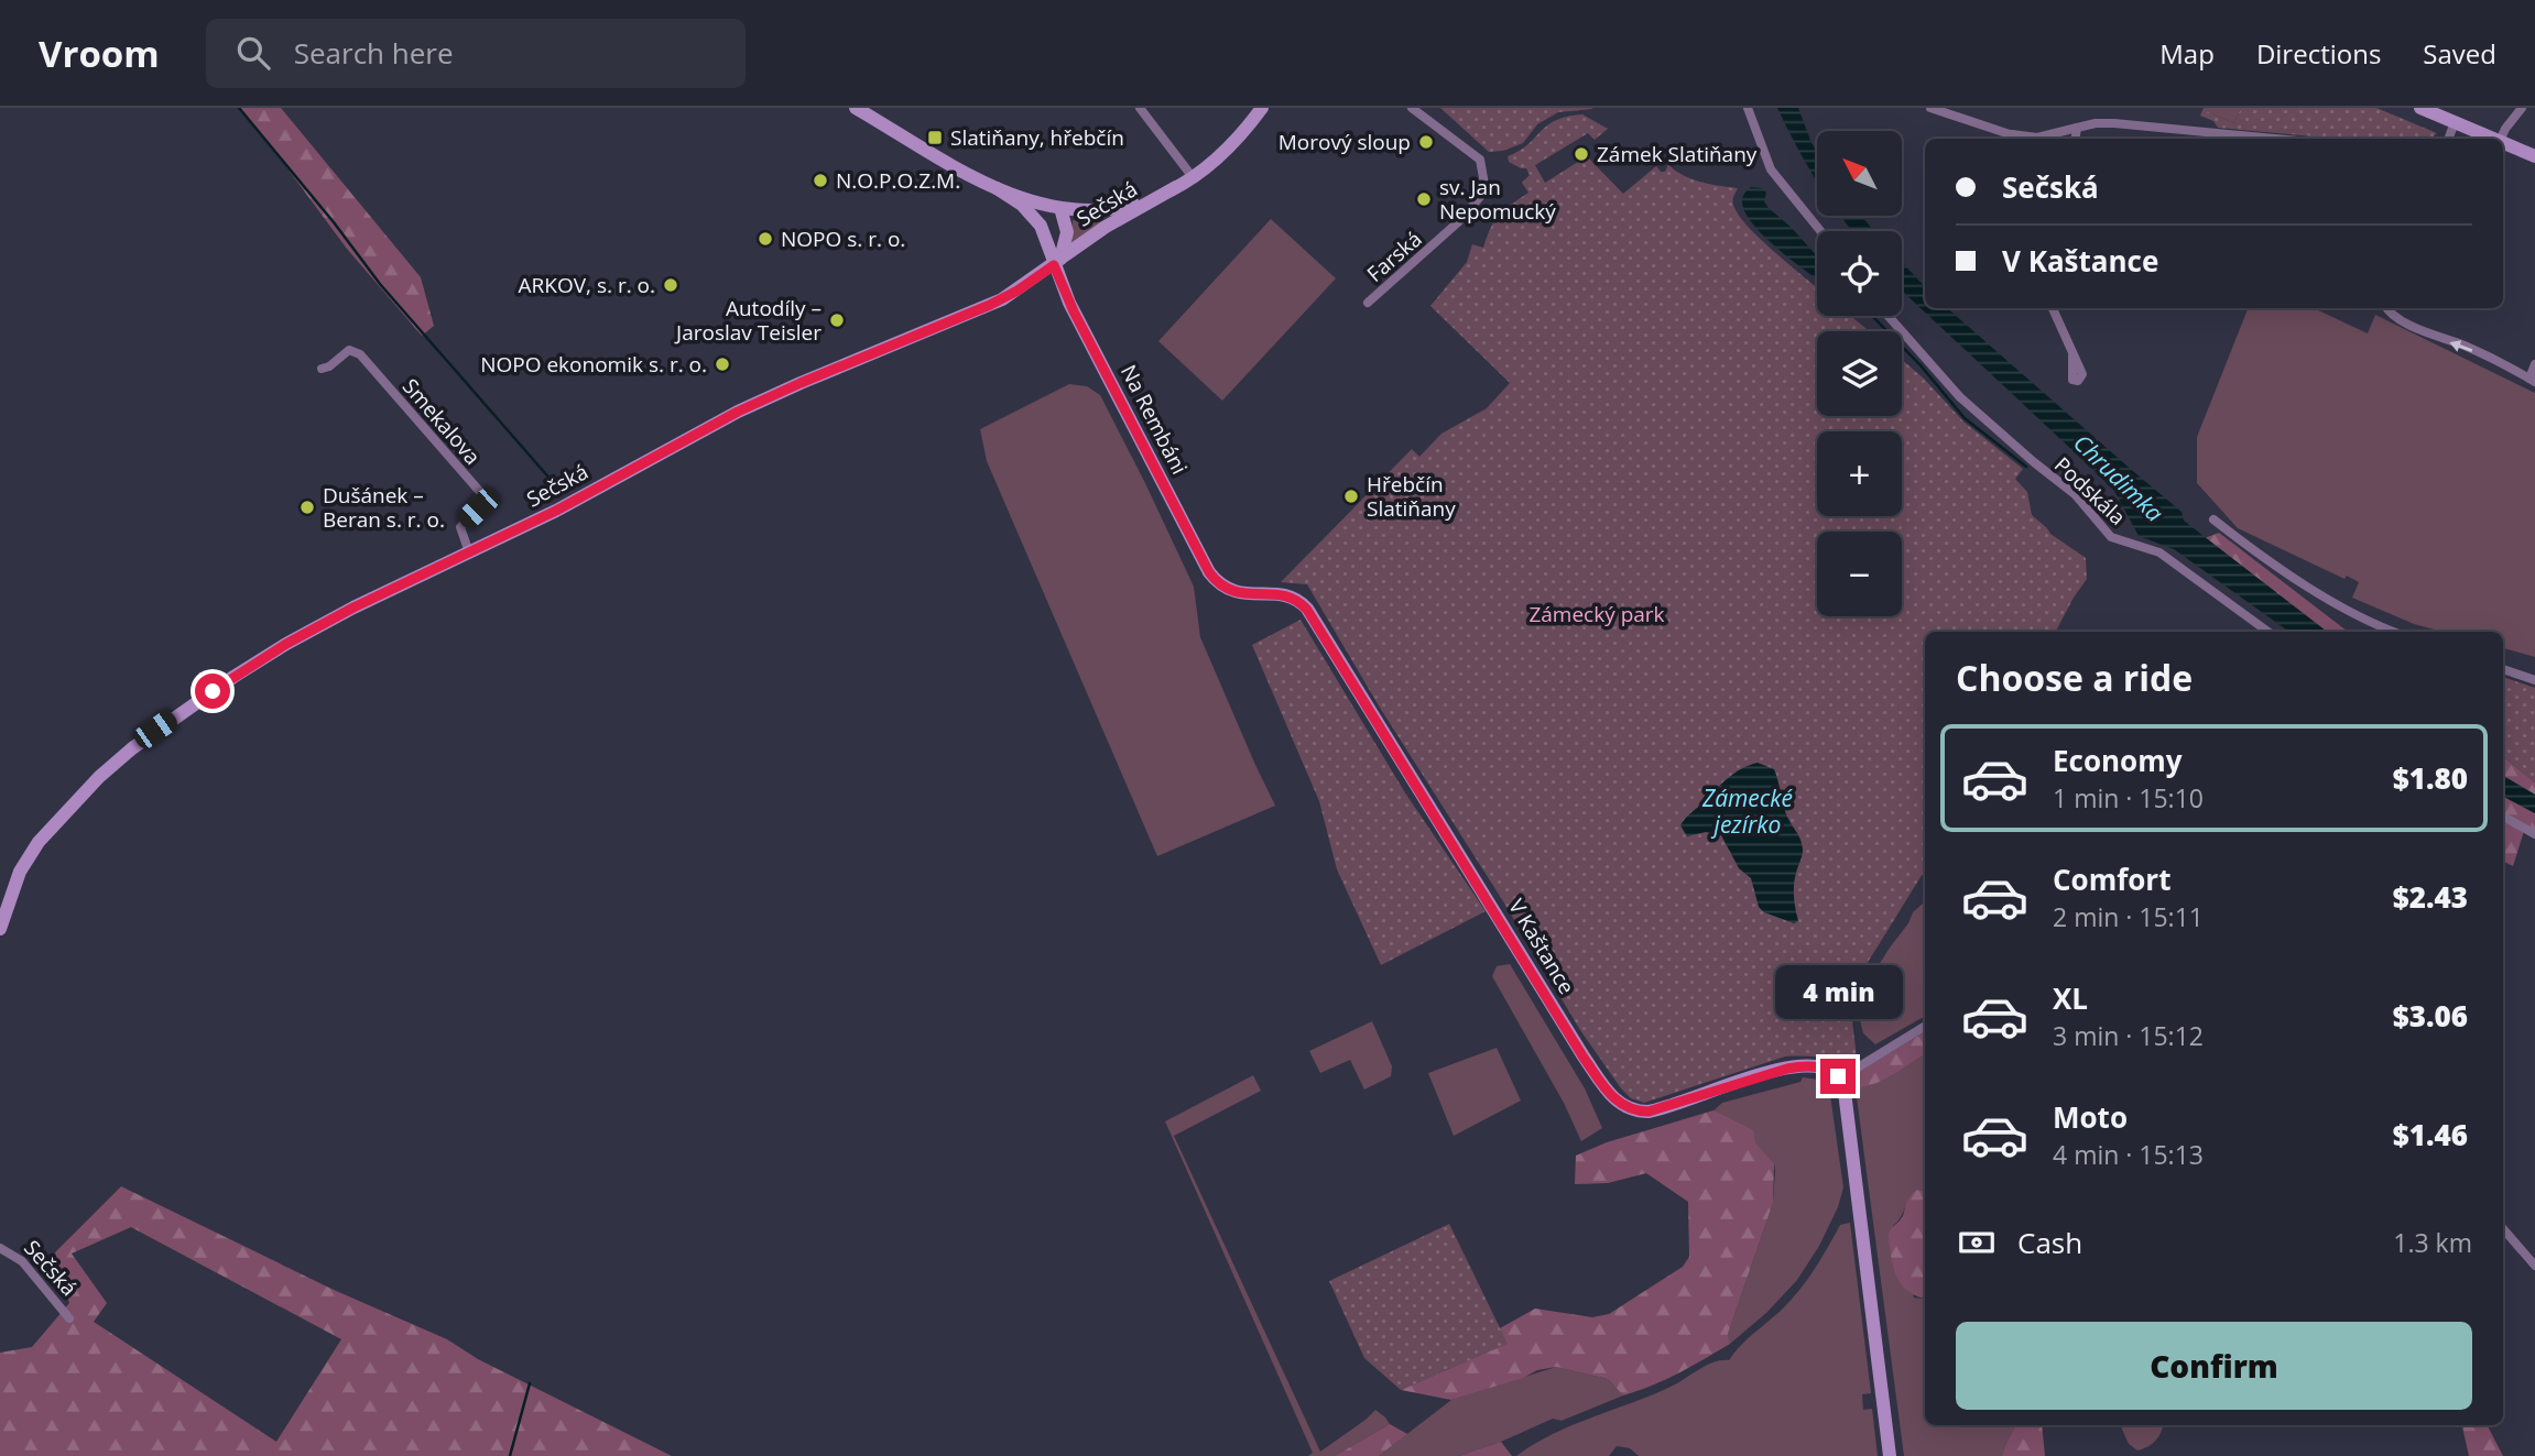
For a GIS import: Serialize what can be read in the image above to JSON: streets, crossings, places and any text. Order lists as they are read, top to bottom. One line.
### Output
{"streets":{"street":["Sečská","Farská","Na Rembáni","Smekalova","Podskála","V Kaštance"]},"crossings":[["Sečská","Na Rembáni"],["Sečská","Smekalova"],["Na Rembáni","V Kaštance"]],"water":["Chrudimka","Zámecké jezírko"],"parks":["Zámecký park"],"places":{"transit":["Slatiňany, hřebčín"],"other":["Morový sloup","Zámek Slatiňany","N.O.P.O.Z.M.","sv. Jan Nepomucký","NOPO s. r. o.","ARKOV, s. r. o.","Autodíly – Jaroslav Teisler","NOPO ekonomik s. r. o.","Hřebčín Slatiňany","Dušánek – Beran s. r. o."]},"north":"top left","page":{"header":"Vroom","search":"Search here","nav":["Map","Directions","Saved"],"map_buttons":["+","−"],"banner":["Sečská","V Kaštance"],"heading":"Choose a ride","list":[{"name":"Economy","note":"1 min · 15:10","value":"$1.80"},{"name":"Comfort","note":"2 min · 15:11","value":"$2.43"},{"name":"XL","note":"3 min · 15:12","value":"$3.06"},{"name":"Moto","note":"4 min · 15:13","value":"$1.46"}],"bubble":"4 min","pay":["Cash","1.3 km"],"buttons":"Confirm"}}
